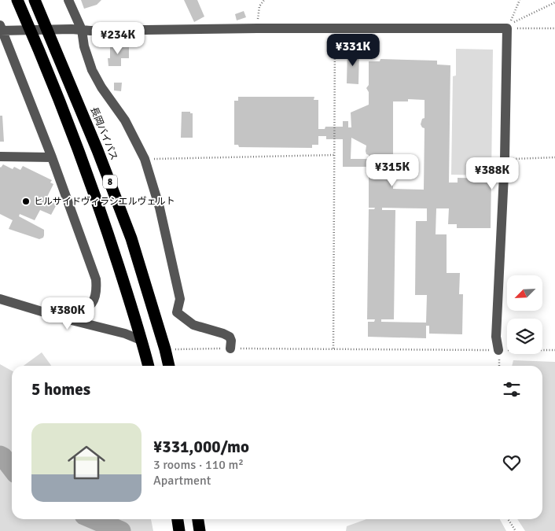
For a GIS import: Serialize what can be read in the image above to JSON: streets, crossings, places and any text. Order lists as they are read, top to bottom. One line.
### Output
{"streets":{"highway":["長岡バイパス","8"]},"places":["ヒルサイドヴィラシエルヴェルト"],"north":"bottom left","page":{"price":["¥234K","¥331K","¥315K","¥388K","¥380K"],"heading":"5 homes","list":[{"name":"¥331,000/mo","note":"3 rooms · 110 m² · Apartment"}]}}
